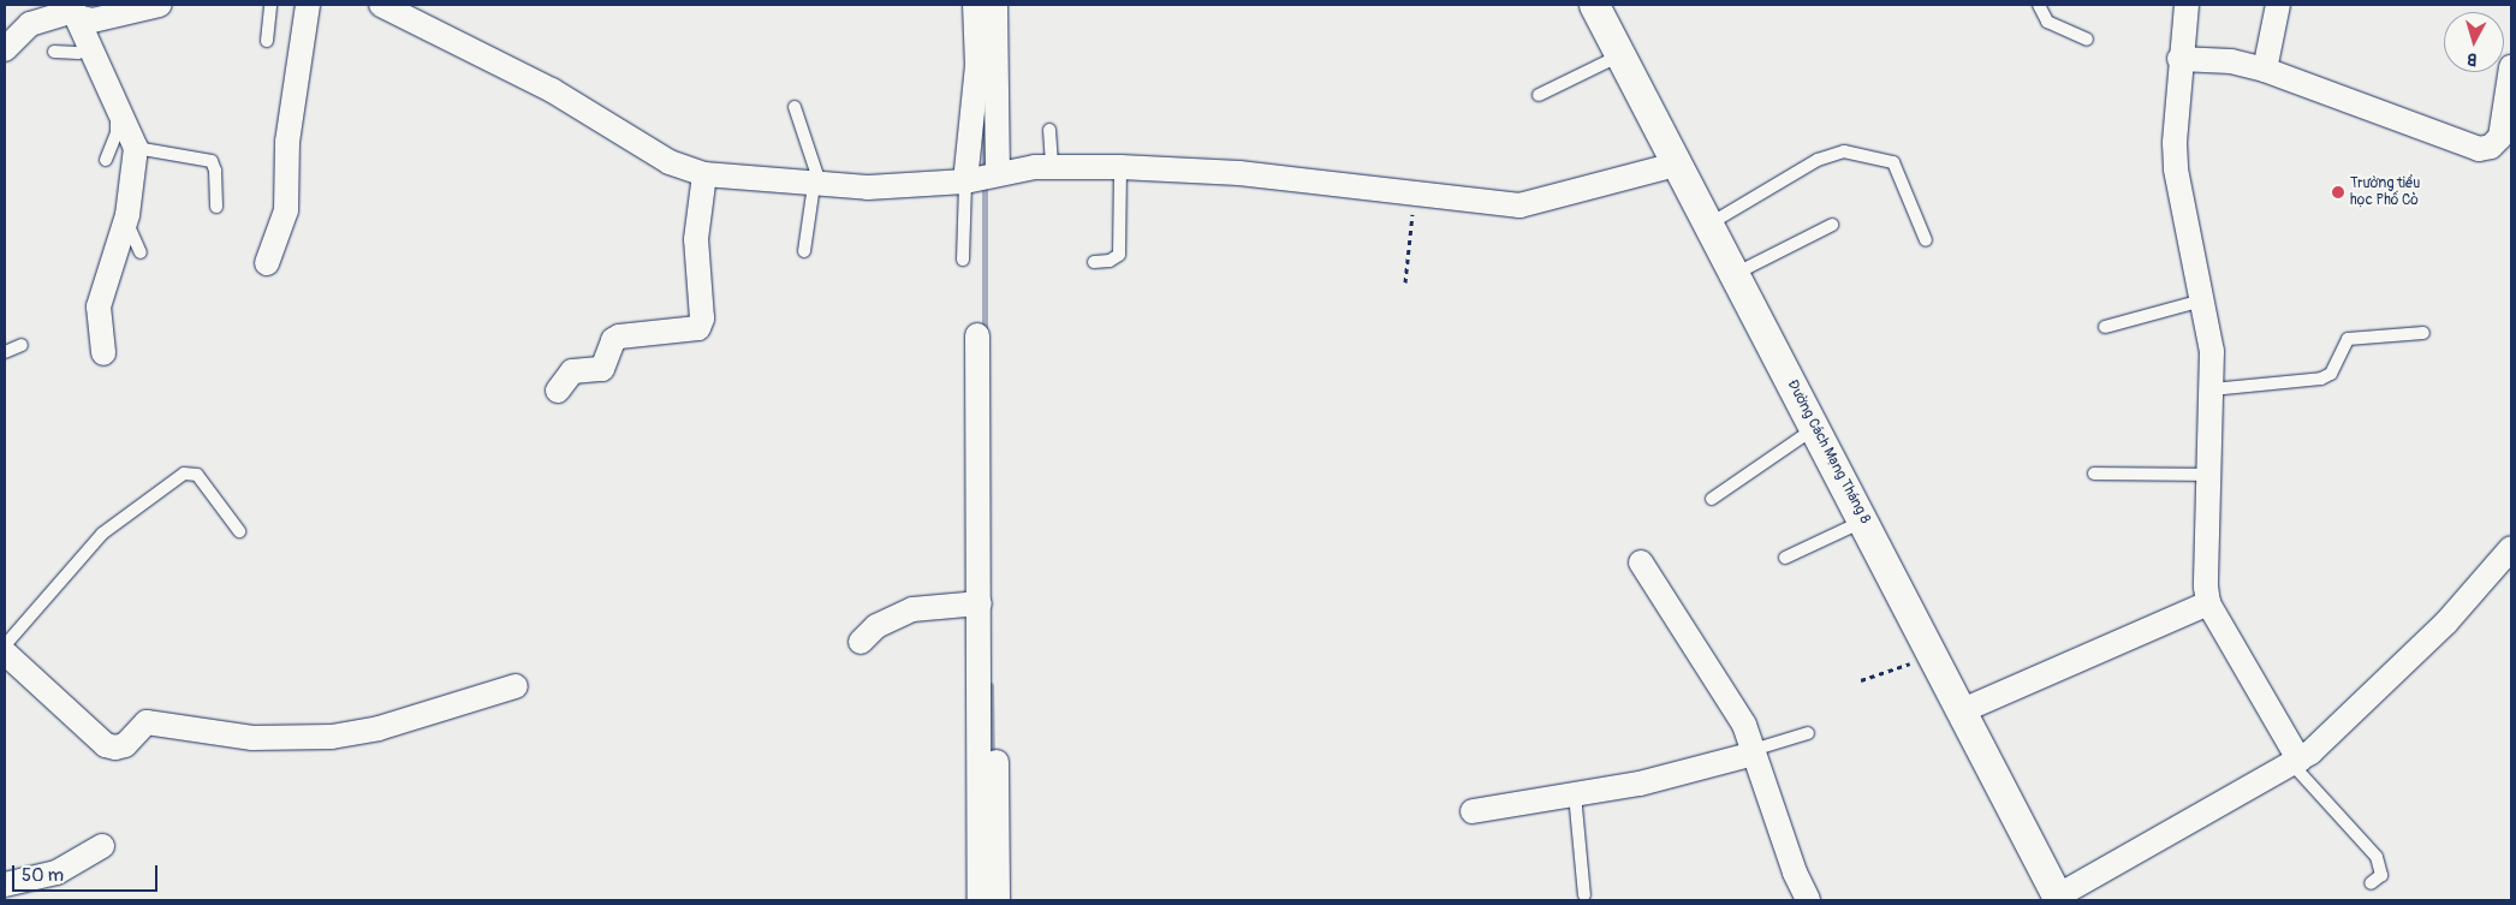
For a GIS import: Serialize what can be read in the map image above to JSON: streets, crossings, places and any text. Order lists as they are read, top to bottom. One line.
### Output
{"streets":{"street":["Đường Cách Mạng Tháng 8"]},"places":["Trường tiểu học Phố Cò"],"scale_bar":"50 m","north":"bottom"}
